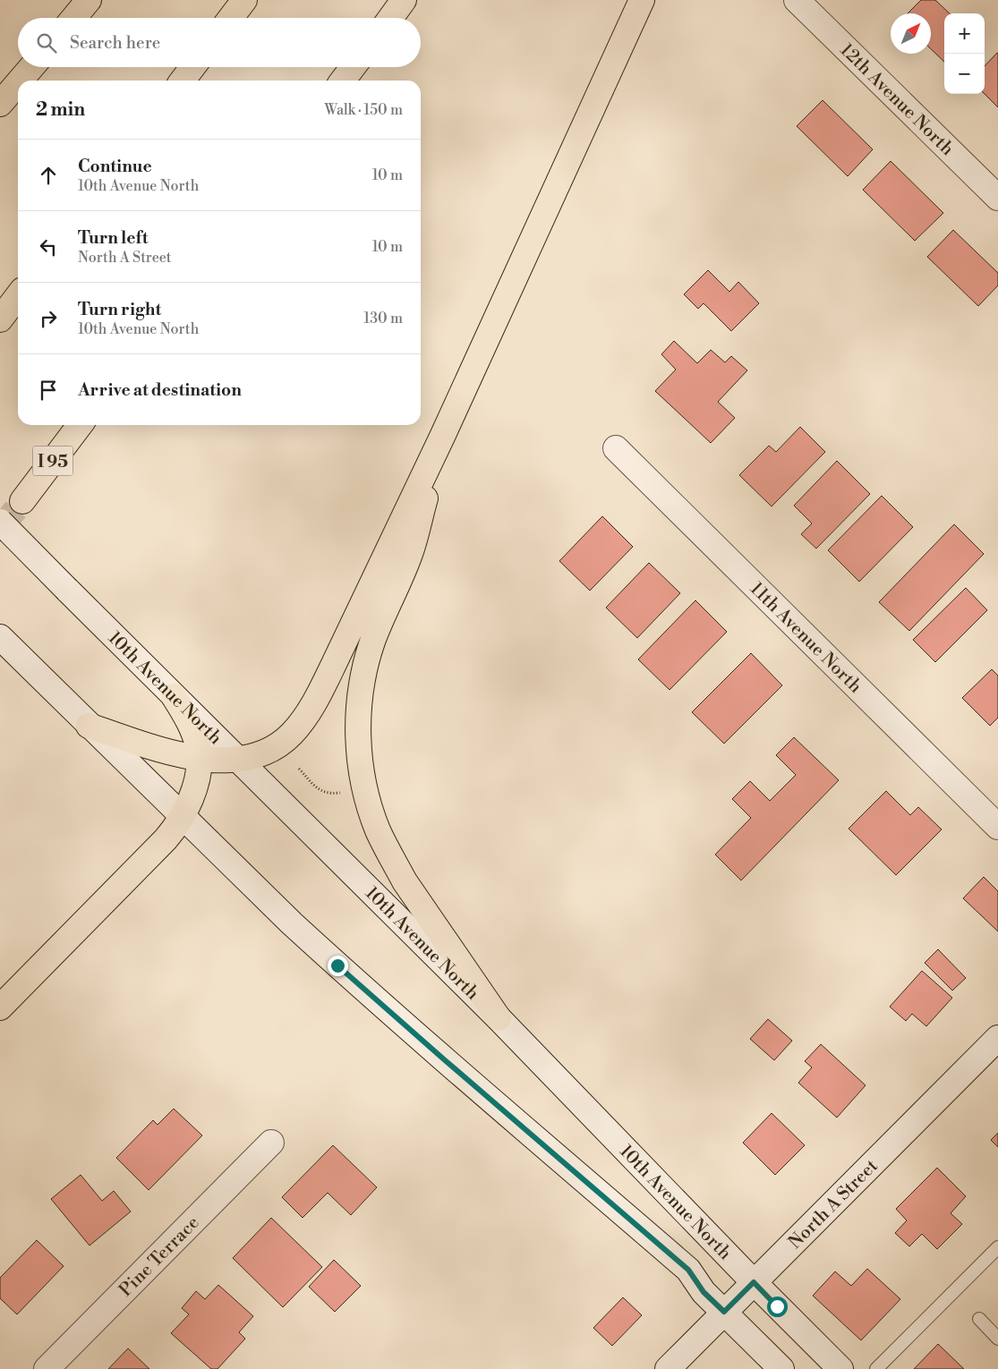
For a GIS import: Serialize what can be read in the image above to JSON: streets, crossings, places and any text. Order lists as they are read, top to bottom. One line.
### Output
{"streets":{"highway":["I 95"],"main road":["12th Avenue North","11th Avenue North","10th Avenue North","North A Street","Pine Terrace"]},"crossings":[["10th Avenue North","North A Street"]],"north":"top right","page":{"map_buttons":["+","−"],"search":"Search here","heading":["2 min","Walk · 150 m"],"list":[["Continue","10th Avenue North","10 m"],["Turn left","North A Street","10 m"],["Turn right","10th Avenue North","130 m"],"Arrive at destination"]}}
